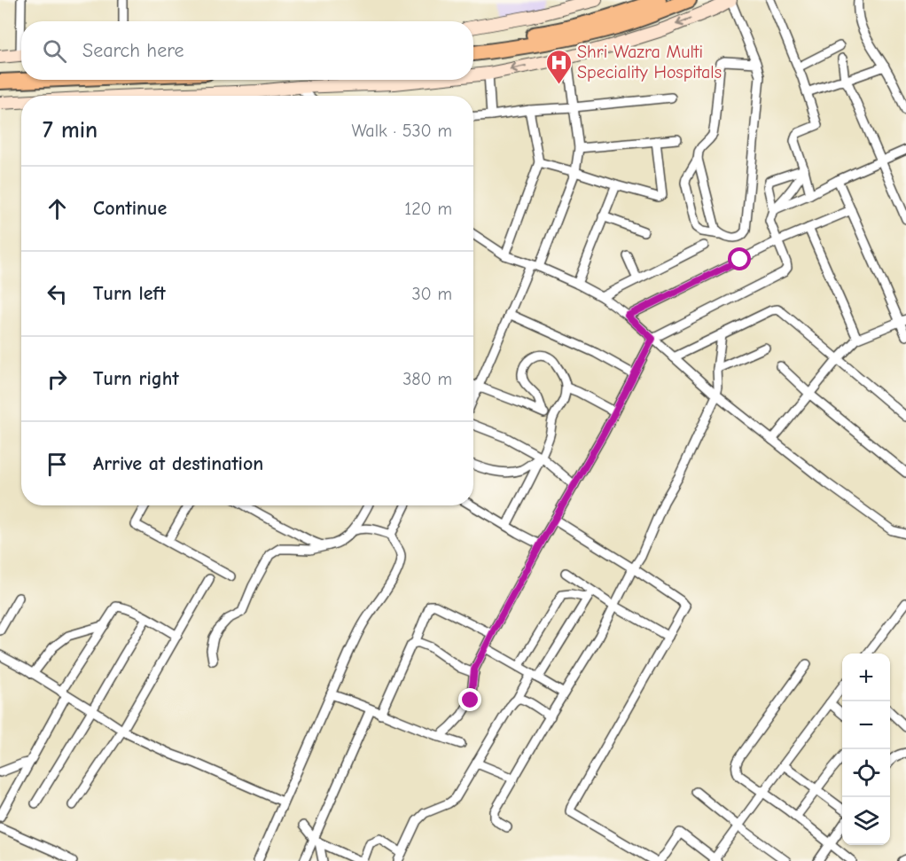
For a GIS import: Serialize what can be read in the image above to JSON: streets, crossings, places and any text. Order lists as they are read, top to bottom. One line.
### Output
{"places":{"hospital":["Shri Wazra Multi Speciality Hospitals"]},"page":{"search":"Search here","heading":["7 min","Walk · 530 m"],"list":[["Continue","120 m"],["Turn left","30 m"],["Turn right","380 m"],"Arrive at destination"],"map_buttons":["+","−"]}}
